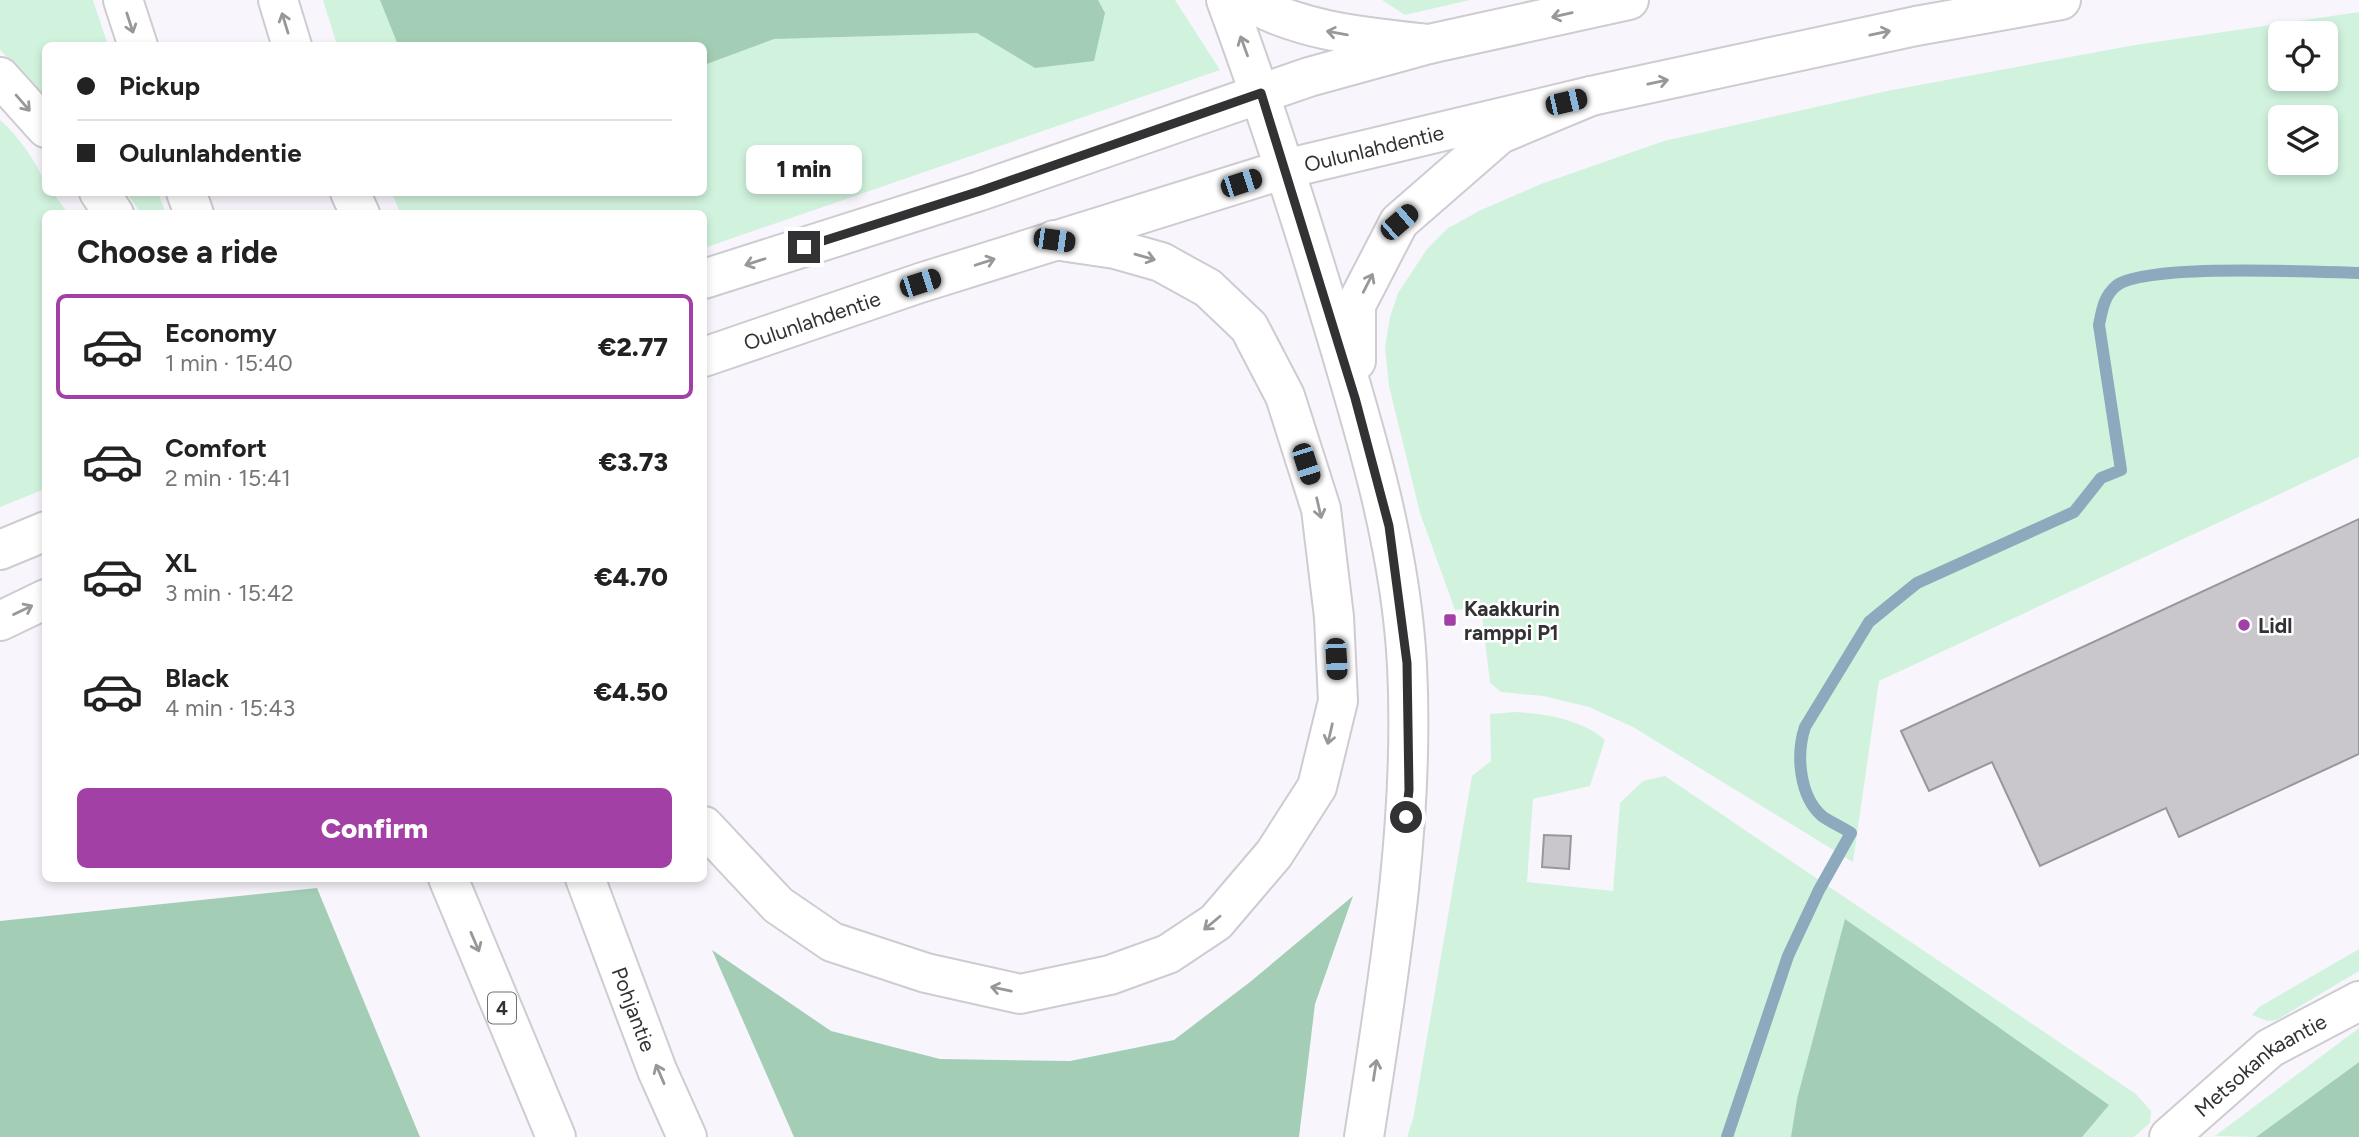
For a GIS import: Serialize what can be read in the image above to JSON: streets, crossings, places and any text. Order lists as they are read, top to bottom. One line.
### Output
{"streets":{"main road":["Oulunlahdentie","4","Pohjantie","Metsokankaantie"]},"places":{"transit":["Kaakkurin ramppi P1"],"other":["Lidl"]},"page":{"banner":["Pickup","Oulunlahdentie"],"bubble":"1 min","heading":"Choose a ride","list":[{"name":"Economy","note":"1 min · 15:40","value":"€2.77"},{"name":"Comfort","note":"2 min · 15:41","value":"€3.73"},{"name":"XL","note":"3 min · 15:42","value":"€4.70"},{"name":"Black","note":"4 min · 15:43","value":"€4.50"}],"buttons":"Confirm"}}
